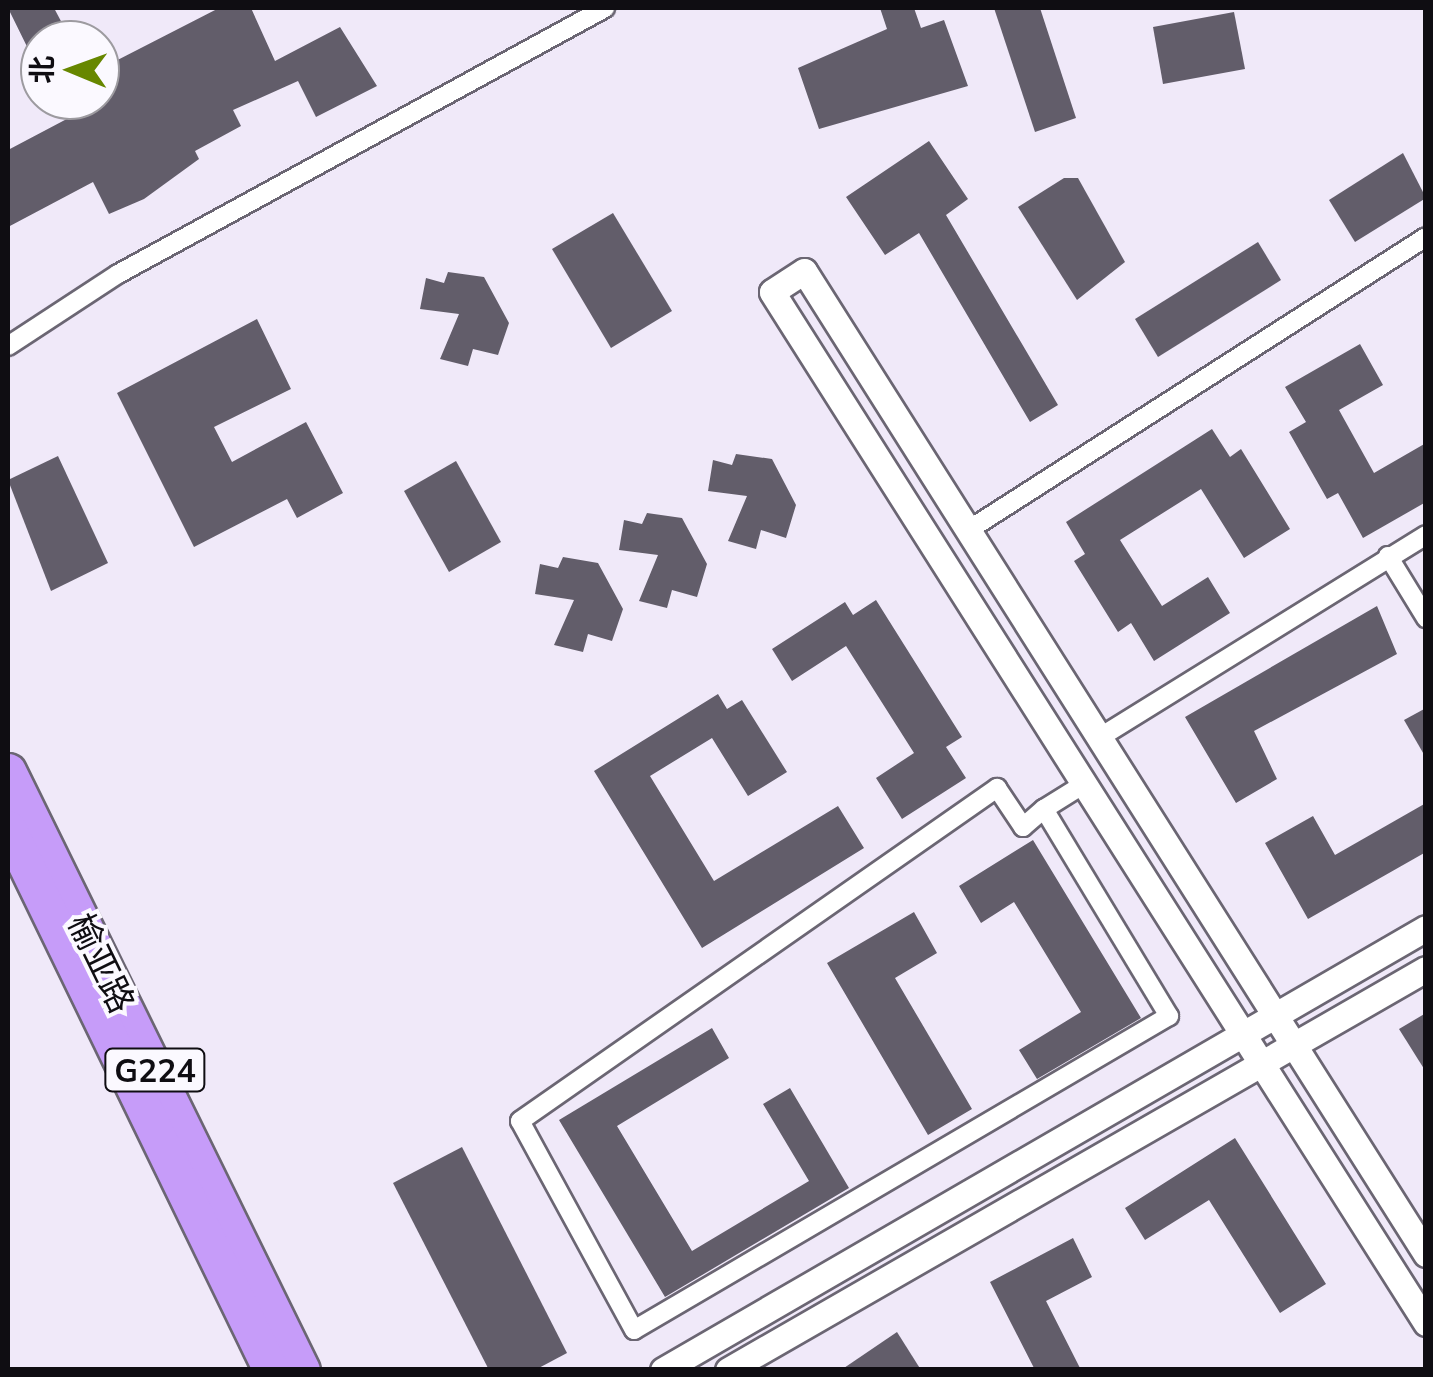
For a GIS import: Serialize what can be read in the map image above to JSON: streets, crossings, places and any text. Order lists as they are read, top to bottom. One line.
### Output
{"streets":{"highway":["榆亚路","G224"]},"north":"left"}
